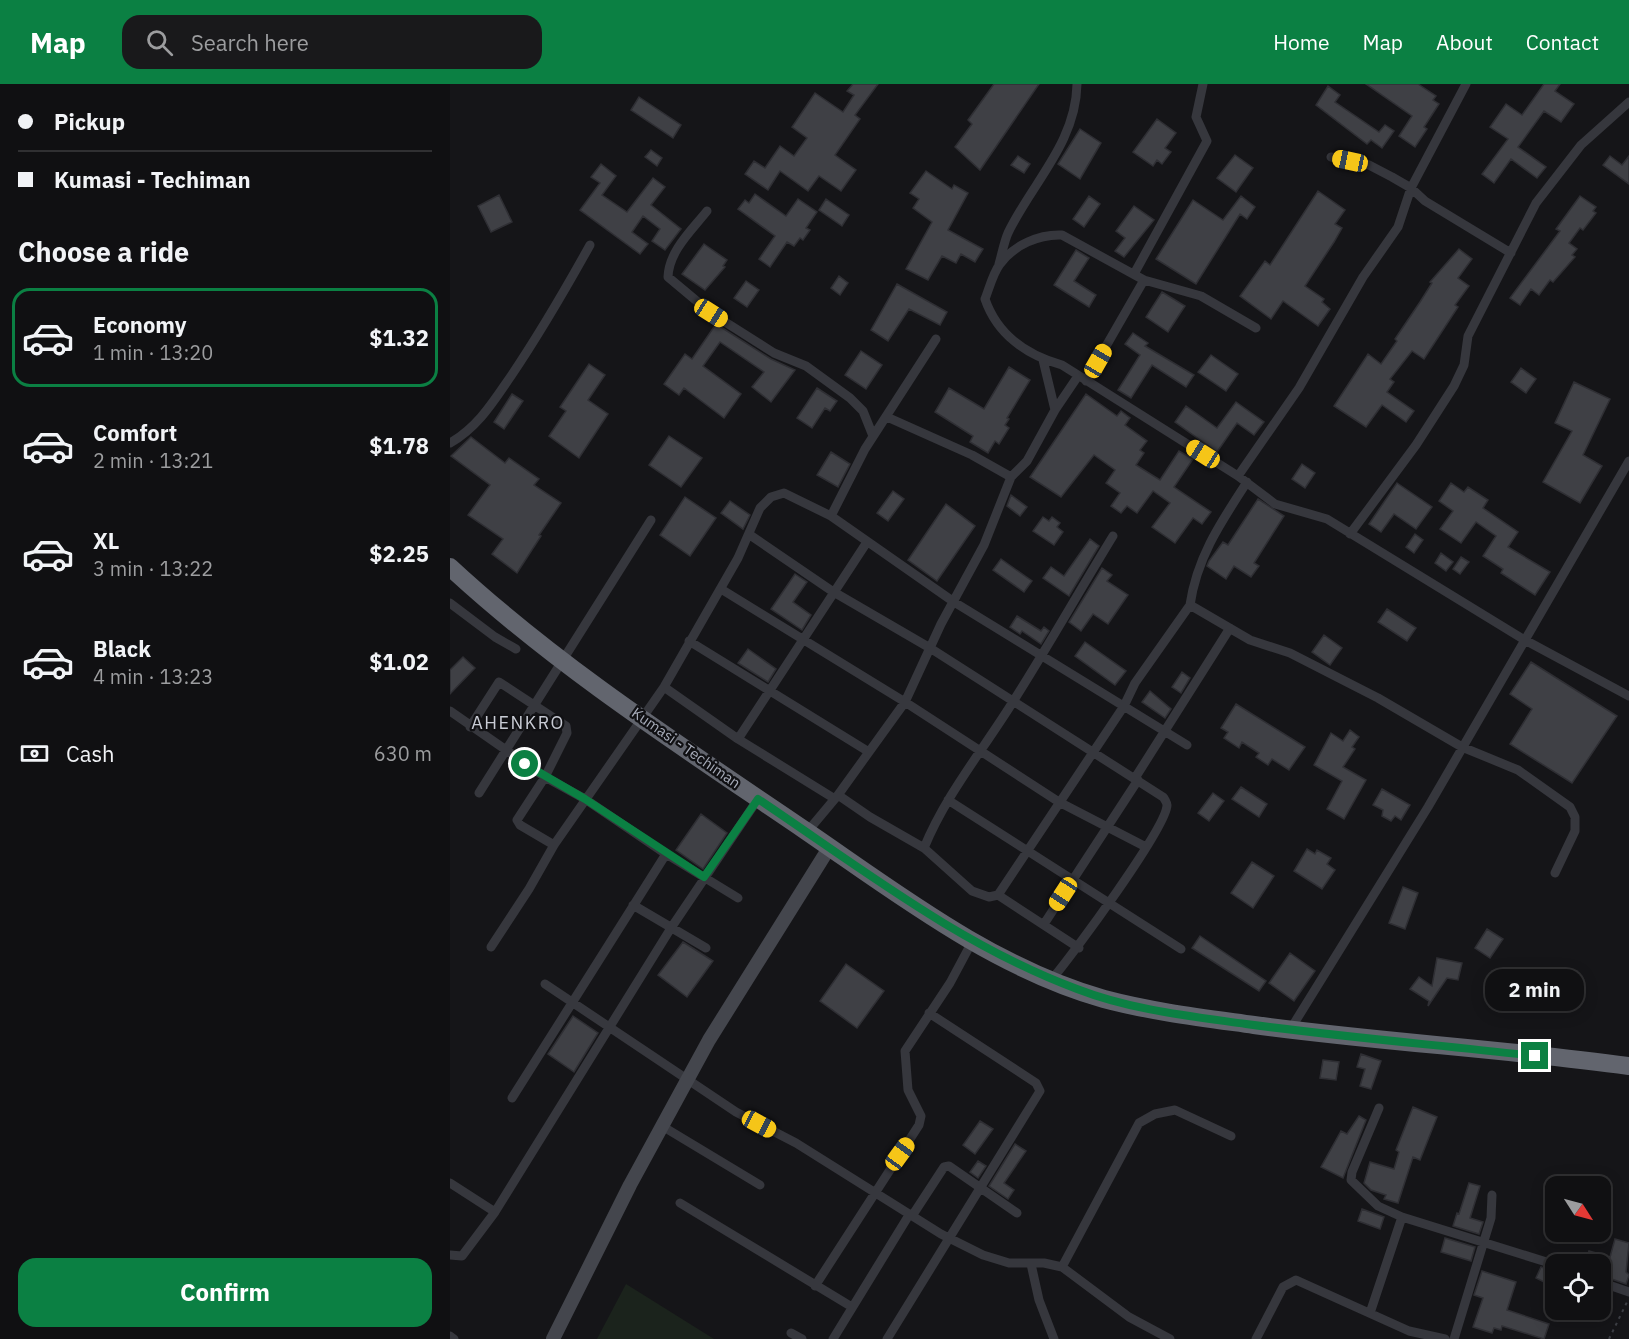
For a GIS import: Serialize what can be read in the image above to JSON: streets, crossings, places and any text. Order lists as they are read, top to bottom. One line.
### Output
{"streets":{"highway":["Kumasi - Techiman"]},"districts":["AHENKRO"],"north":"bottom right","page":{"header":"Map","search":"Search here","nav":["Home","Map","About","Contact"],"banner":["Pickup","Kumasi - Techiman"],"heading":"Choose a ride","list":[{"name":"Economy","note":"1 min · 13:20","value":"$1.32"},{"name":"Comfort","note":"2 min · 13:21","value":"$1.78"},{"name":"XL","note":"3 min · 13:22","value":"$2.25"},{"name":"Black","note":"4 min · 13:23","value":"$1.02"}],"pay":["Cash","630 m"],"bubble":"2 min","buttons":"Confirm"}}
